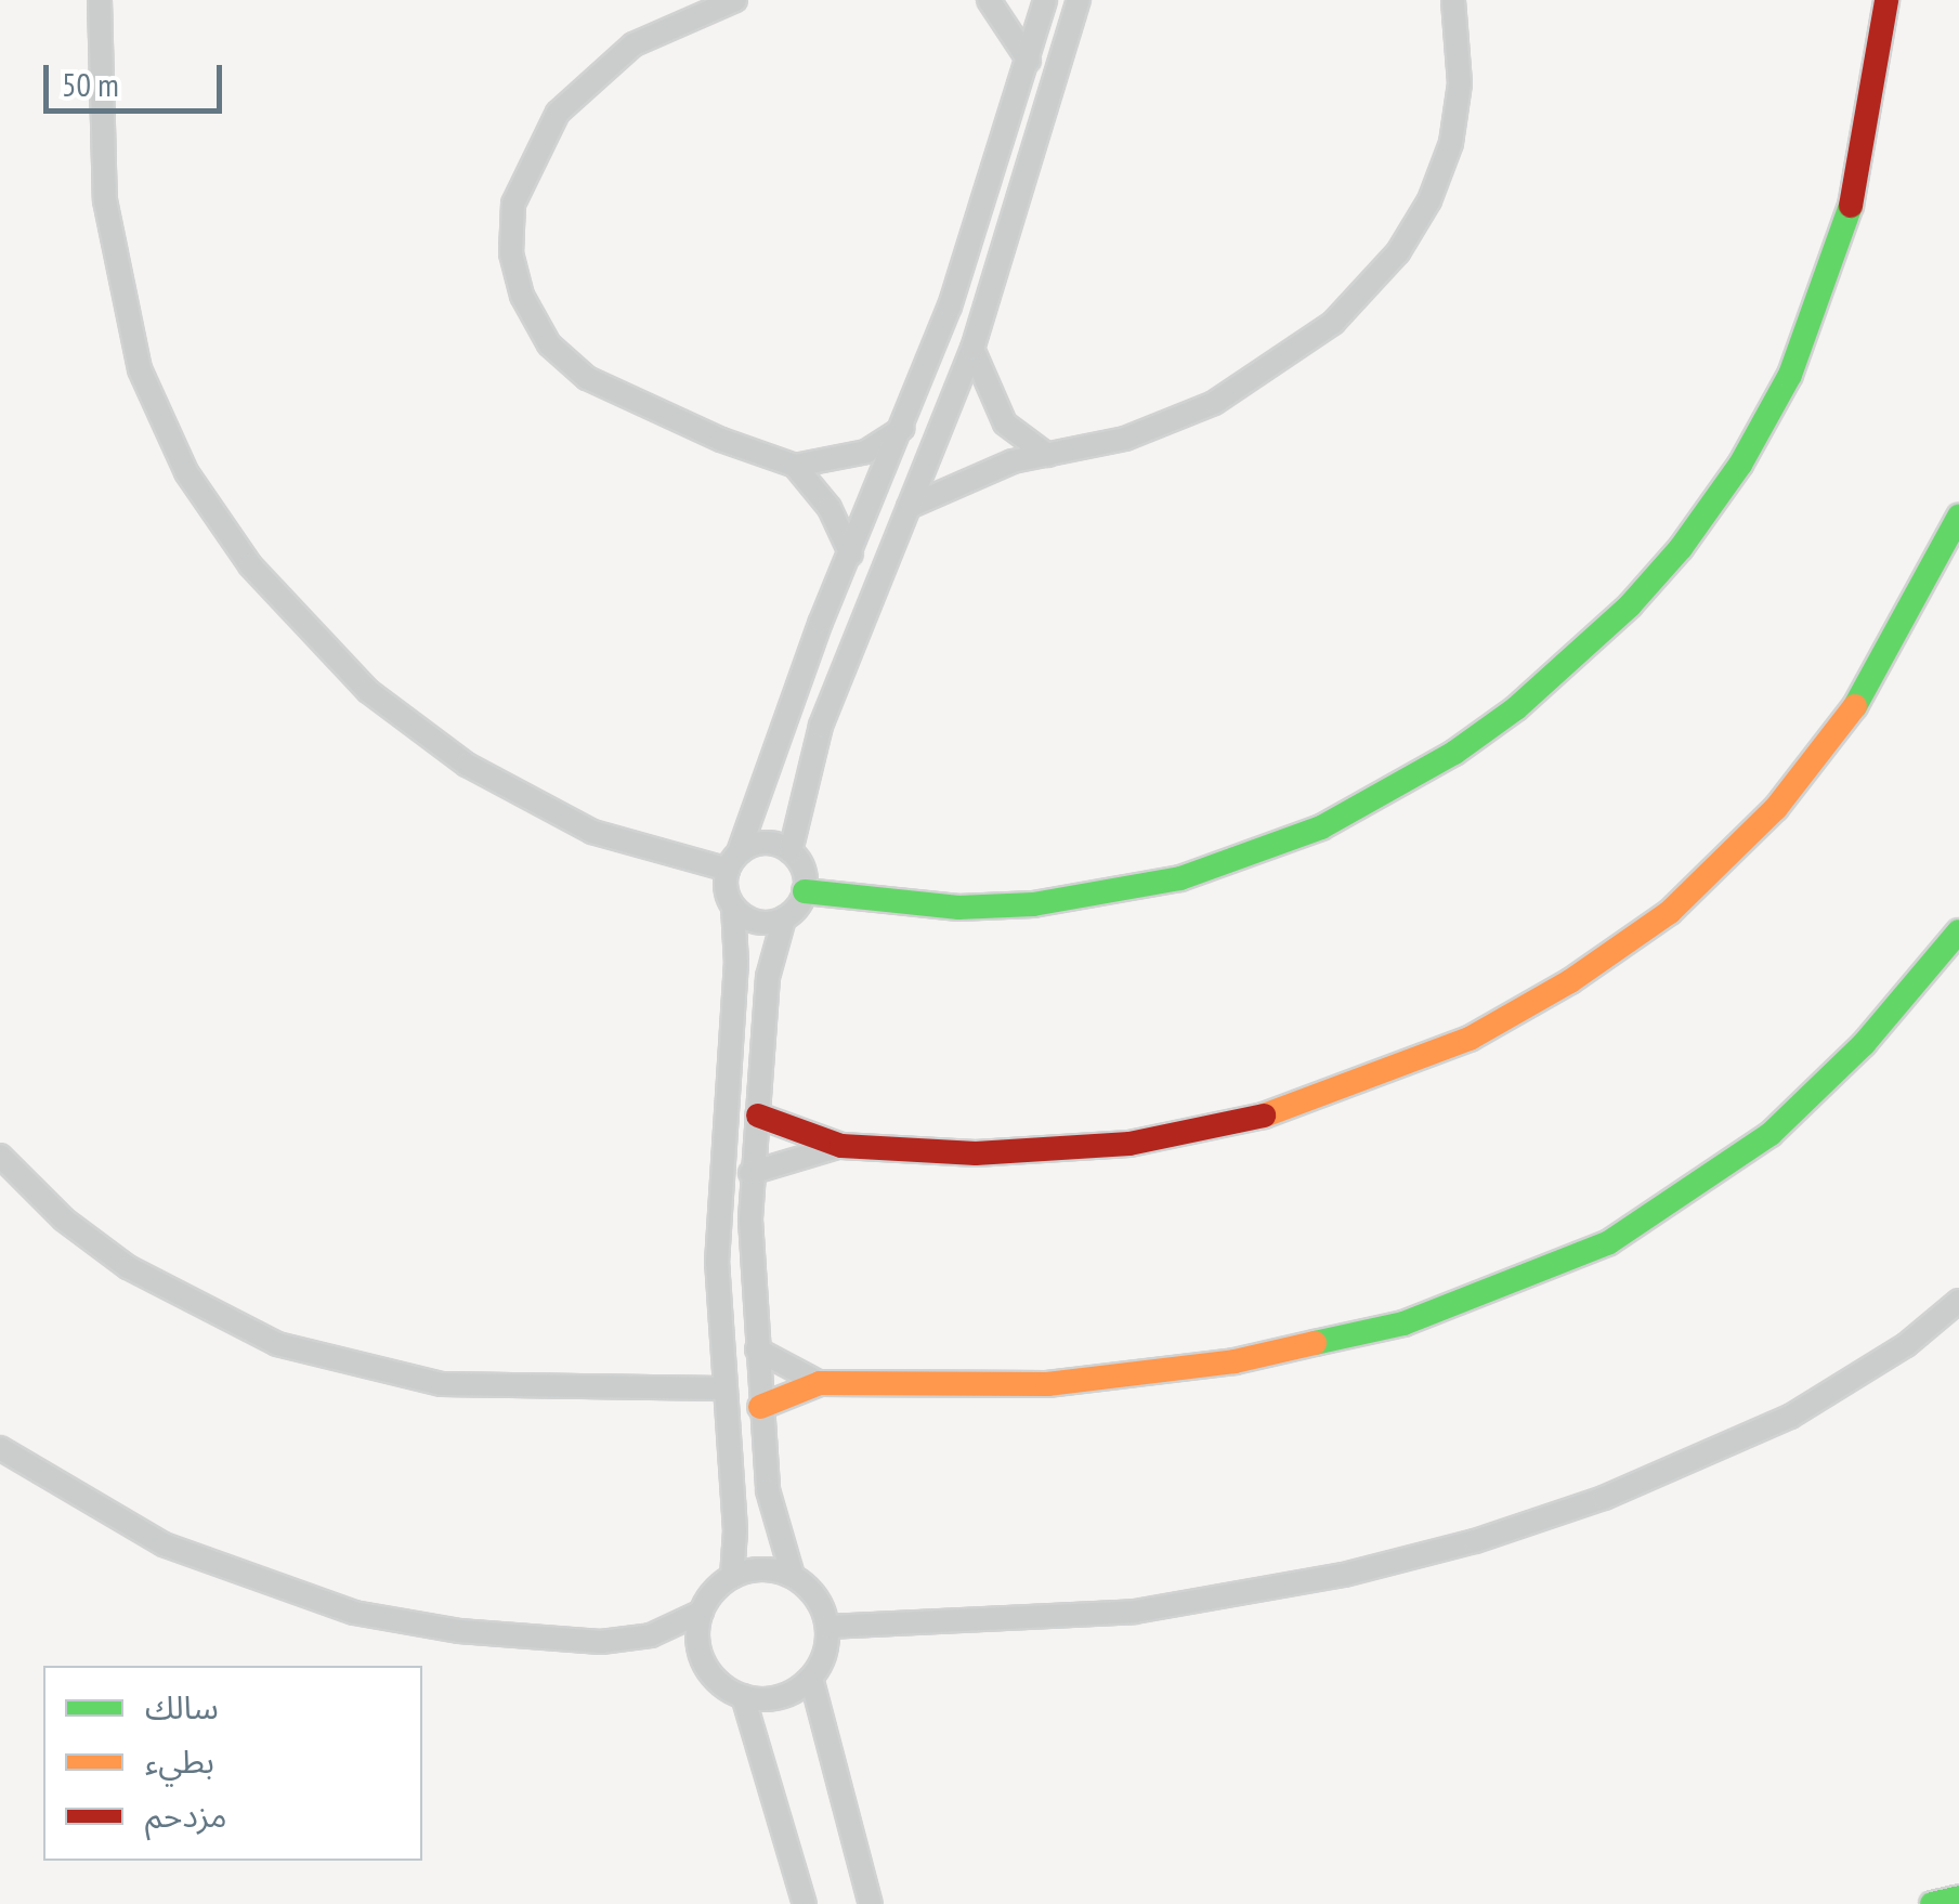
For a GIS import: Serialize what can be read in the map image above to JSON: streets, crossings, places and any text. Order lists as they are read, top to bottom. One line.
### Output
{"legend":["سالك","بطيء","مزدحم"],"scale_bar":"50 m"}
